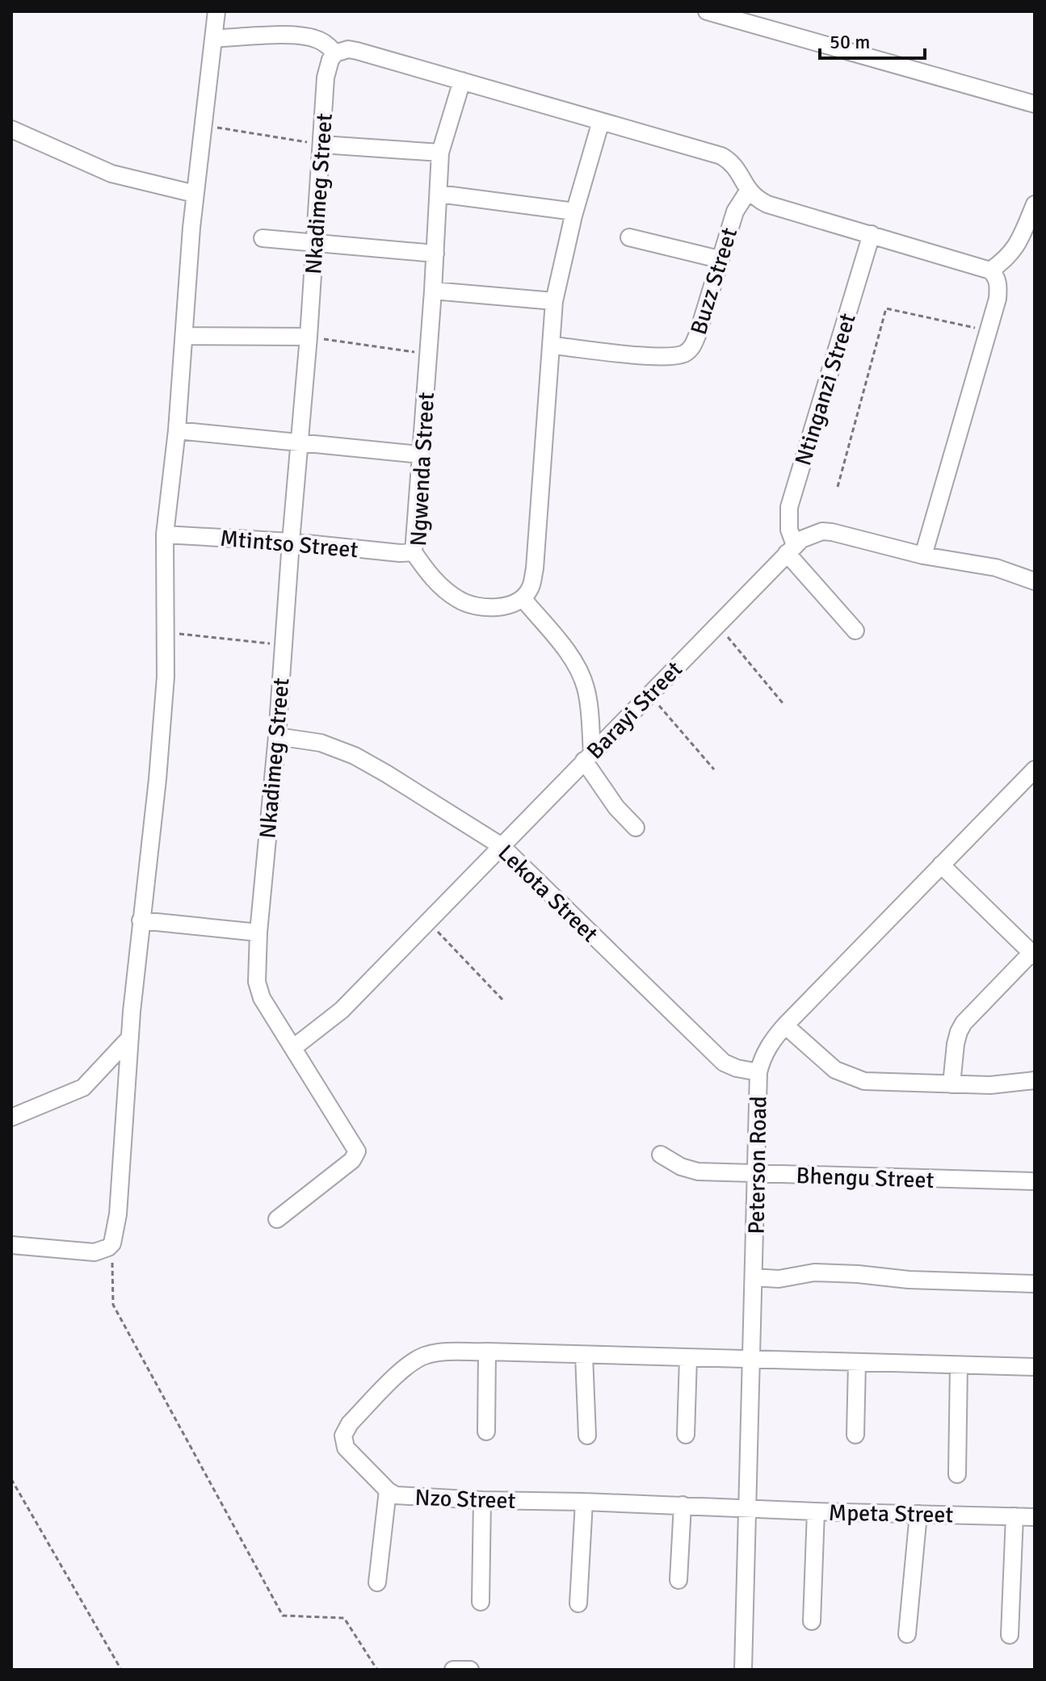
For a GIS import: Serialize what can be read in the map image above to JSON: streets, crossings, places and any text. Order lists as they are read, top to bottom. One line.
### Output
{"streets":{"street":["Nkadimeg Street","Buzz Street","Ntinganzi Street","Ngwenda Street","Mtintso Street","Barayi Street","Lekota Street","Peterson Road","Bhengu Street","Nzo Street","Mpeta Street"]},"crossings":[["Nkadimeg Street","Mtintso Street"],["Nkadimeg Street","Barayi Street"],["Nkadimeg Street","Lekota Street"],["Ntinganzi Street","Barayi Street"],["Ngwenda Street","Mtintso Street"],["Barayi Street","Lekota Street"],["Lekota Street","Peterson Road"],["Peterson Road","Bhengu Street"],["Peterson Road","Nzo Street"],["Peterson Road","Mpeta Street"],["Nzo Street","Mpeta Street"]],"scale_bar":"50 m"}
